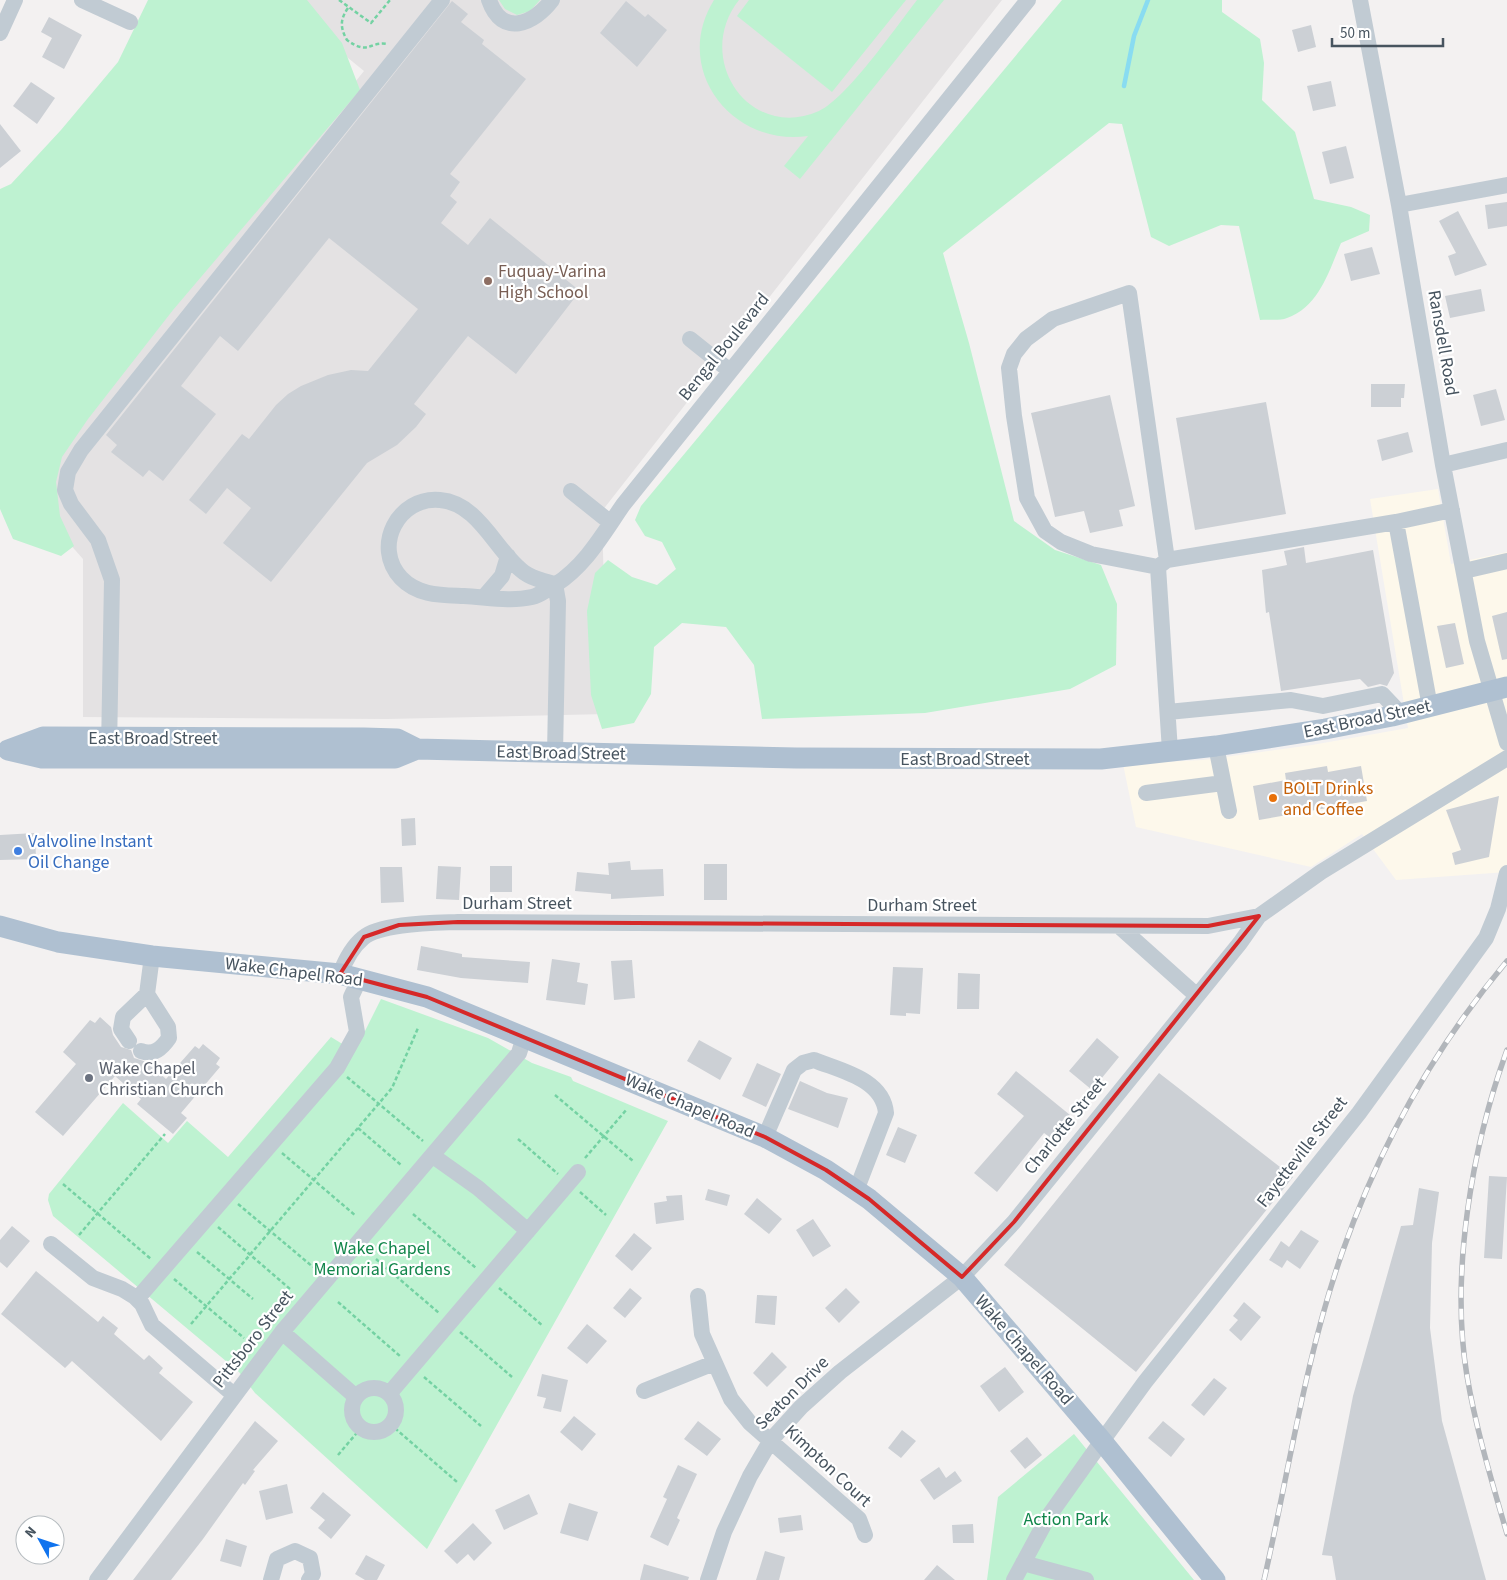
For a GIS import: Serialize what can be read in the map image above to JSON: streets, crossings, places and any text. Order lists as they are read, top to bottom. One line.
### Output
{"streets":{"main road":["East Broad Street","Wake Chapel Road"],"street":["Ransdell Road","Bengal Boulevard","Durham Street","Charlotte Street","Fayetteville Street","Pittsboro Street","Seaton Drive","Kimpton Court"]},"crossings":[["Ransdell Road","East Broad Street"],["Durham Street","Wake Chapel Road"],["Durham Street","Charlotte Street"],["Wake Chapel Road","Charlotte Street"],["Wake Chapel Road","Fayetteville Street"],["Wake Chapel Road","Pittsboro Street"],["Wake Chapel Road","Seaton Drive"],["Charlotte Street","Seaton Drive"],["Seaton Drive","Kimpton Court"]],"parks":["Wake Chapel Memorial Gardens","Action Park"],"places":["Fuquay-Varina High School","BOLT Drinks and Coffee","Valvoline Instant Oil Change","Wake Chapel Christian Church"],"scale_bar":"50 m","north":"top left"}
